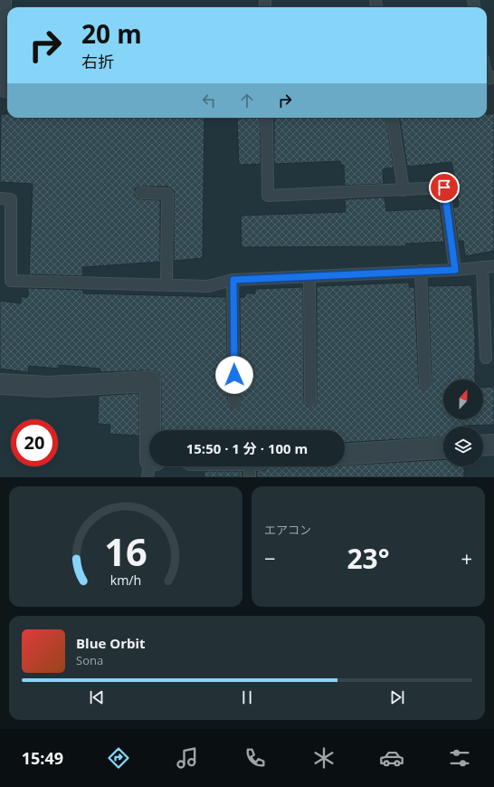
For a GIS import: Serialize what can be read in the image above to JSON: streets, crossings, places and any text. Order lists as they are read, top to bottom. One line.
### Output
{"north":"top","page":{"turn":["20 m","右折"],"limit":"20","trip":"15:50 · 1 分 · 100 m","tile":"エアコン","heat":["−","23°","+"],"song":["Blue Orbit","Sona"],"tabs":"15:49","gauge":["16","km/h"]}}
